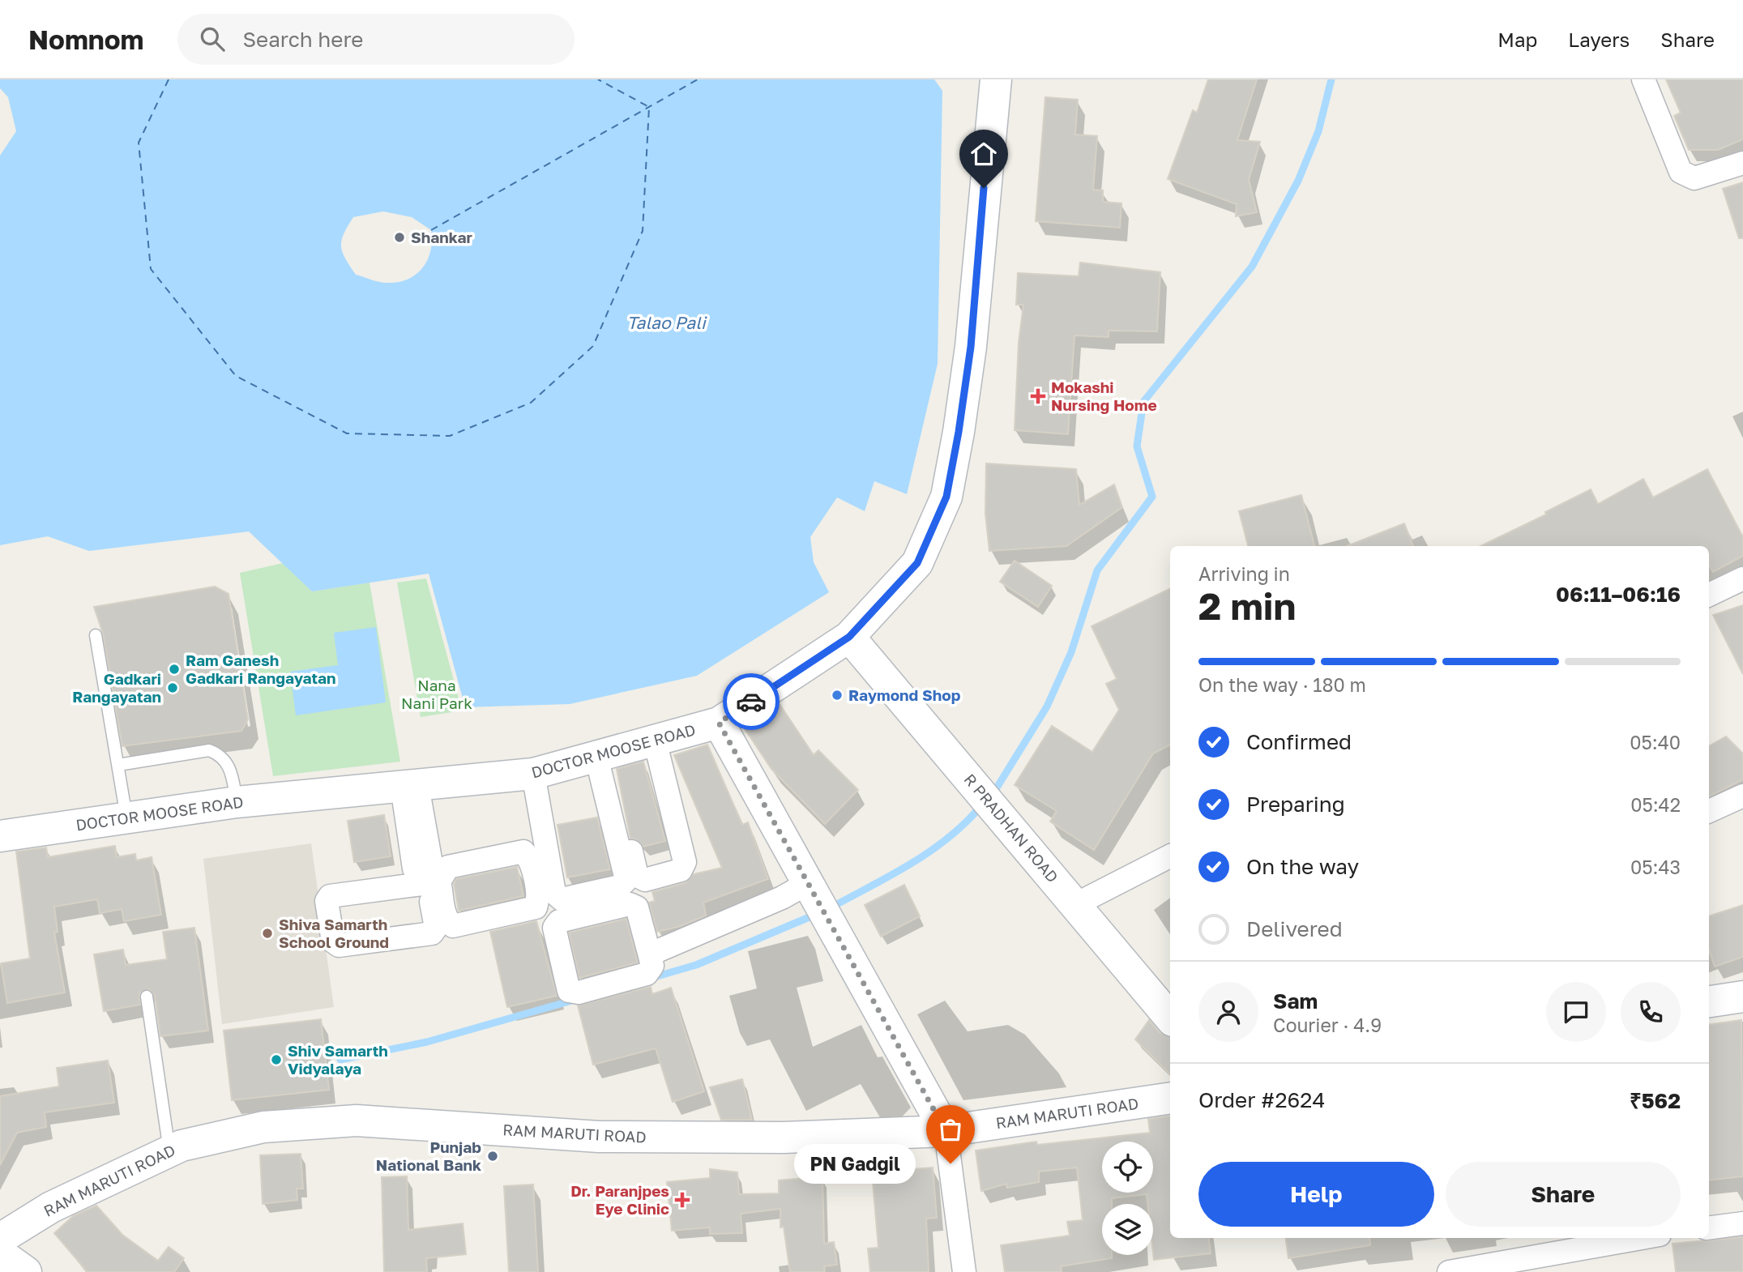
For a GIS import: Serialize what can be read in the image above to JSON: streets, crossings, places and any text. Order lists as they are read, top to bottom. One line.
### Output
{"streets":{"street":["DOCTOR MOOSE ROAD","R PRADHAN ROAD","RAM MARUTI ROAD"]},"crossings":[["DOCTOR MOOSE ROAD","R PRADHAN ROAD"]],"water":["Talao Pali"],"parks":["Nana Nani Park"],"places":{"other":["Shankar","Ram Ganesh Gadkari Rangayatan","Gadkari Rangayatan","Raymond Shop","Shiva Samarth School Ground","Shiv Samarth Vidyalaya","Punjab National Bank","PN Gadgil"],"health":["Mokashi Nursing Home","Dr. Paranjpes Eye Clinic"]},"page":{"header":"Nomnom","search":"Search here","nav":["Map","Layers","Share"],"heading":["2 min","Arriving in","06:11–06:16"],"panel":["Sam","Courier · 4.9","Order #2624","₹562"],"bar":"On the way · 180 m","list":[["Confirmed","05:40"],["Preparing","05:42"],["On the way","05:43"],"Delivered"],"bubble":"PN Gadgil","buttons":["Help","Share"]}}
